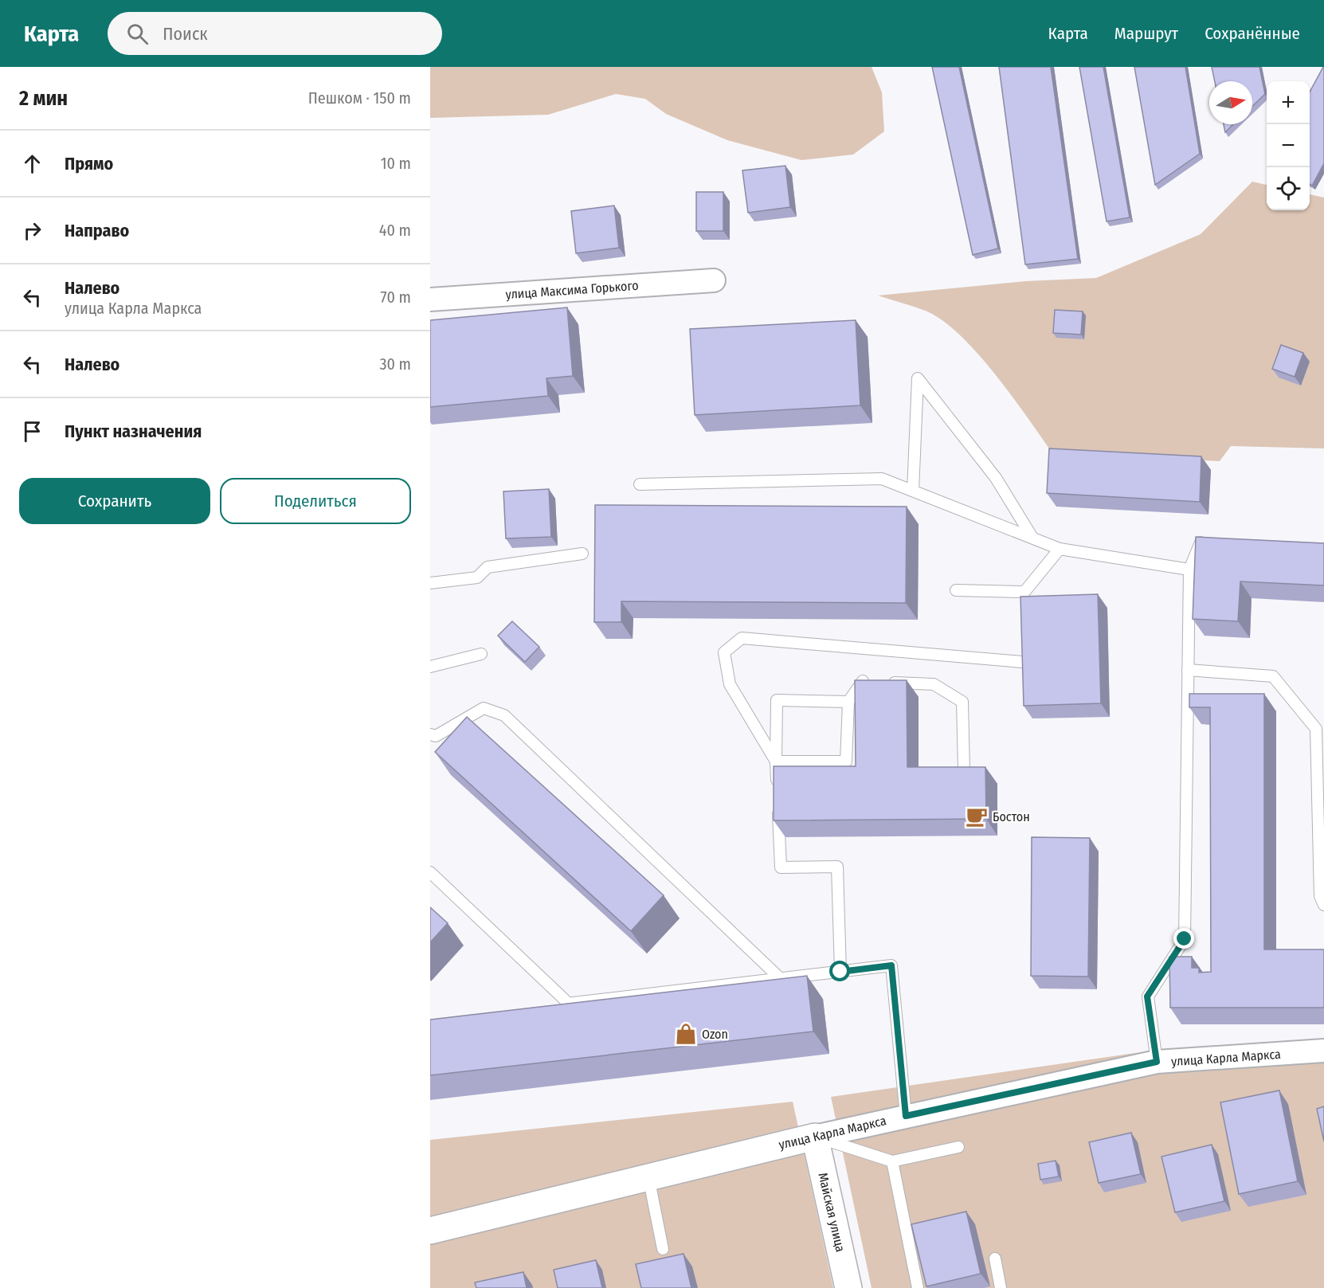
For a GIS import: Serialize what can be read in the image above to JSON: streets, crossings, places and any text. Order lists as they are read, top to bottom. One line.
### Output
{"streets":{"street":["улица Максима Горького","улица Карла Маркса","Майская улица"]},"crossings":[["улица Карла Маркса","Майская улица"]],"places":{"cafe":["Бостон"],"shop":["Ozon"]},"north":"right","page":{"header":"Карта","search":"Поиск","nav":["Карта","Маршрут","Сохранённые"],"heading":["2 мин","Пешком · 150 m"],"map_buttons":["+","−"],"list":[["Прямо","10 m"],["Направо","40 m"],["Налево","улица Карла Маркса","70 m"],["Налево","30 m"],"Пункт назначения"],"buttons":["Сохранить","Поделиться"]}}
